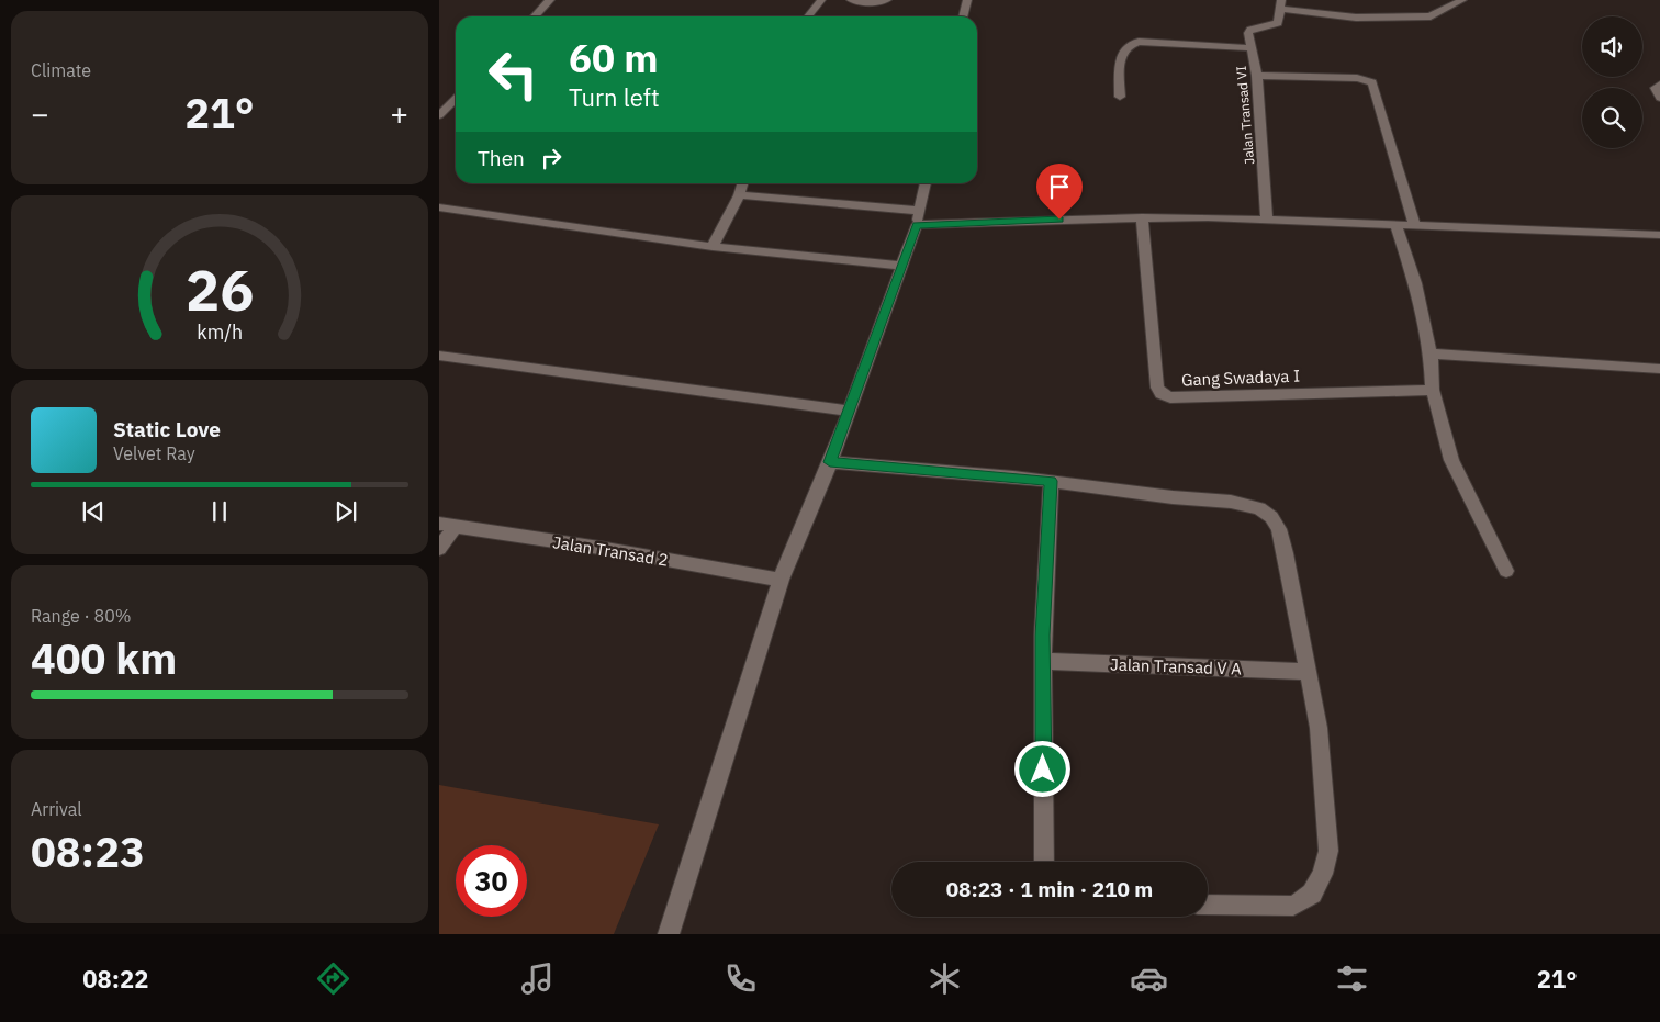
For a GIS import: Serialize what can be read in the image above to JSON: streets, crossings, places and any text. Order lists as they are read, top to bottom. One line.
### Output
{"streets":{"street":["Jalan Transad VI","Gang Swadaya I","Jalan Transad 2","Jalan Transad V A"]},"page":{"tile":["Climate",["Range · 80%","400 km"],["Arrival","08:23"]],"turn":["60 m","Turn left"],"heat":["−","21°","+"],"then":"Then","song":["Static Love","Velvet Ray"],"limit":"30","trip":"08:23 · 1 min · 210 m","tabs":["08:22","21°"],"gauge":["26","km/h"]}}
